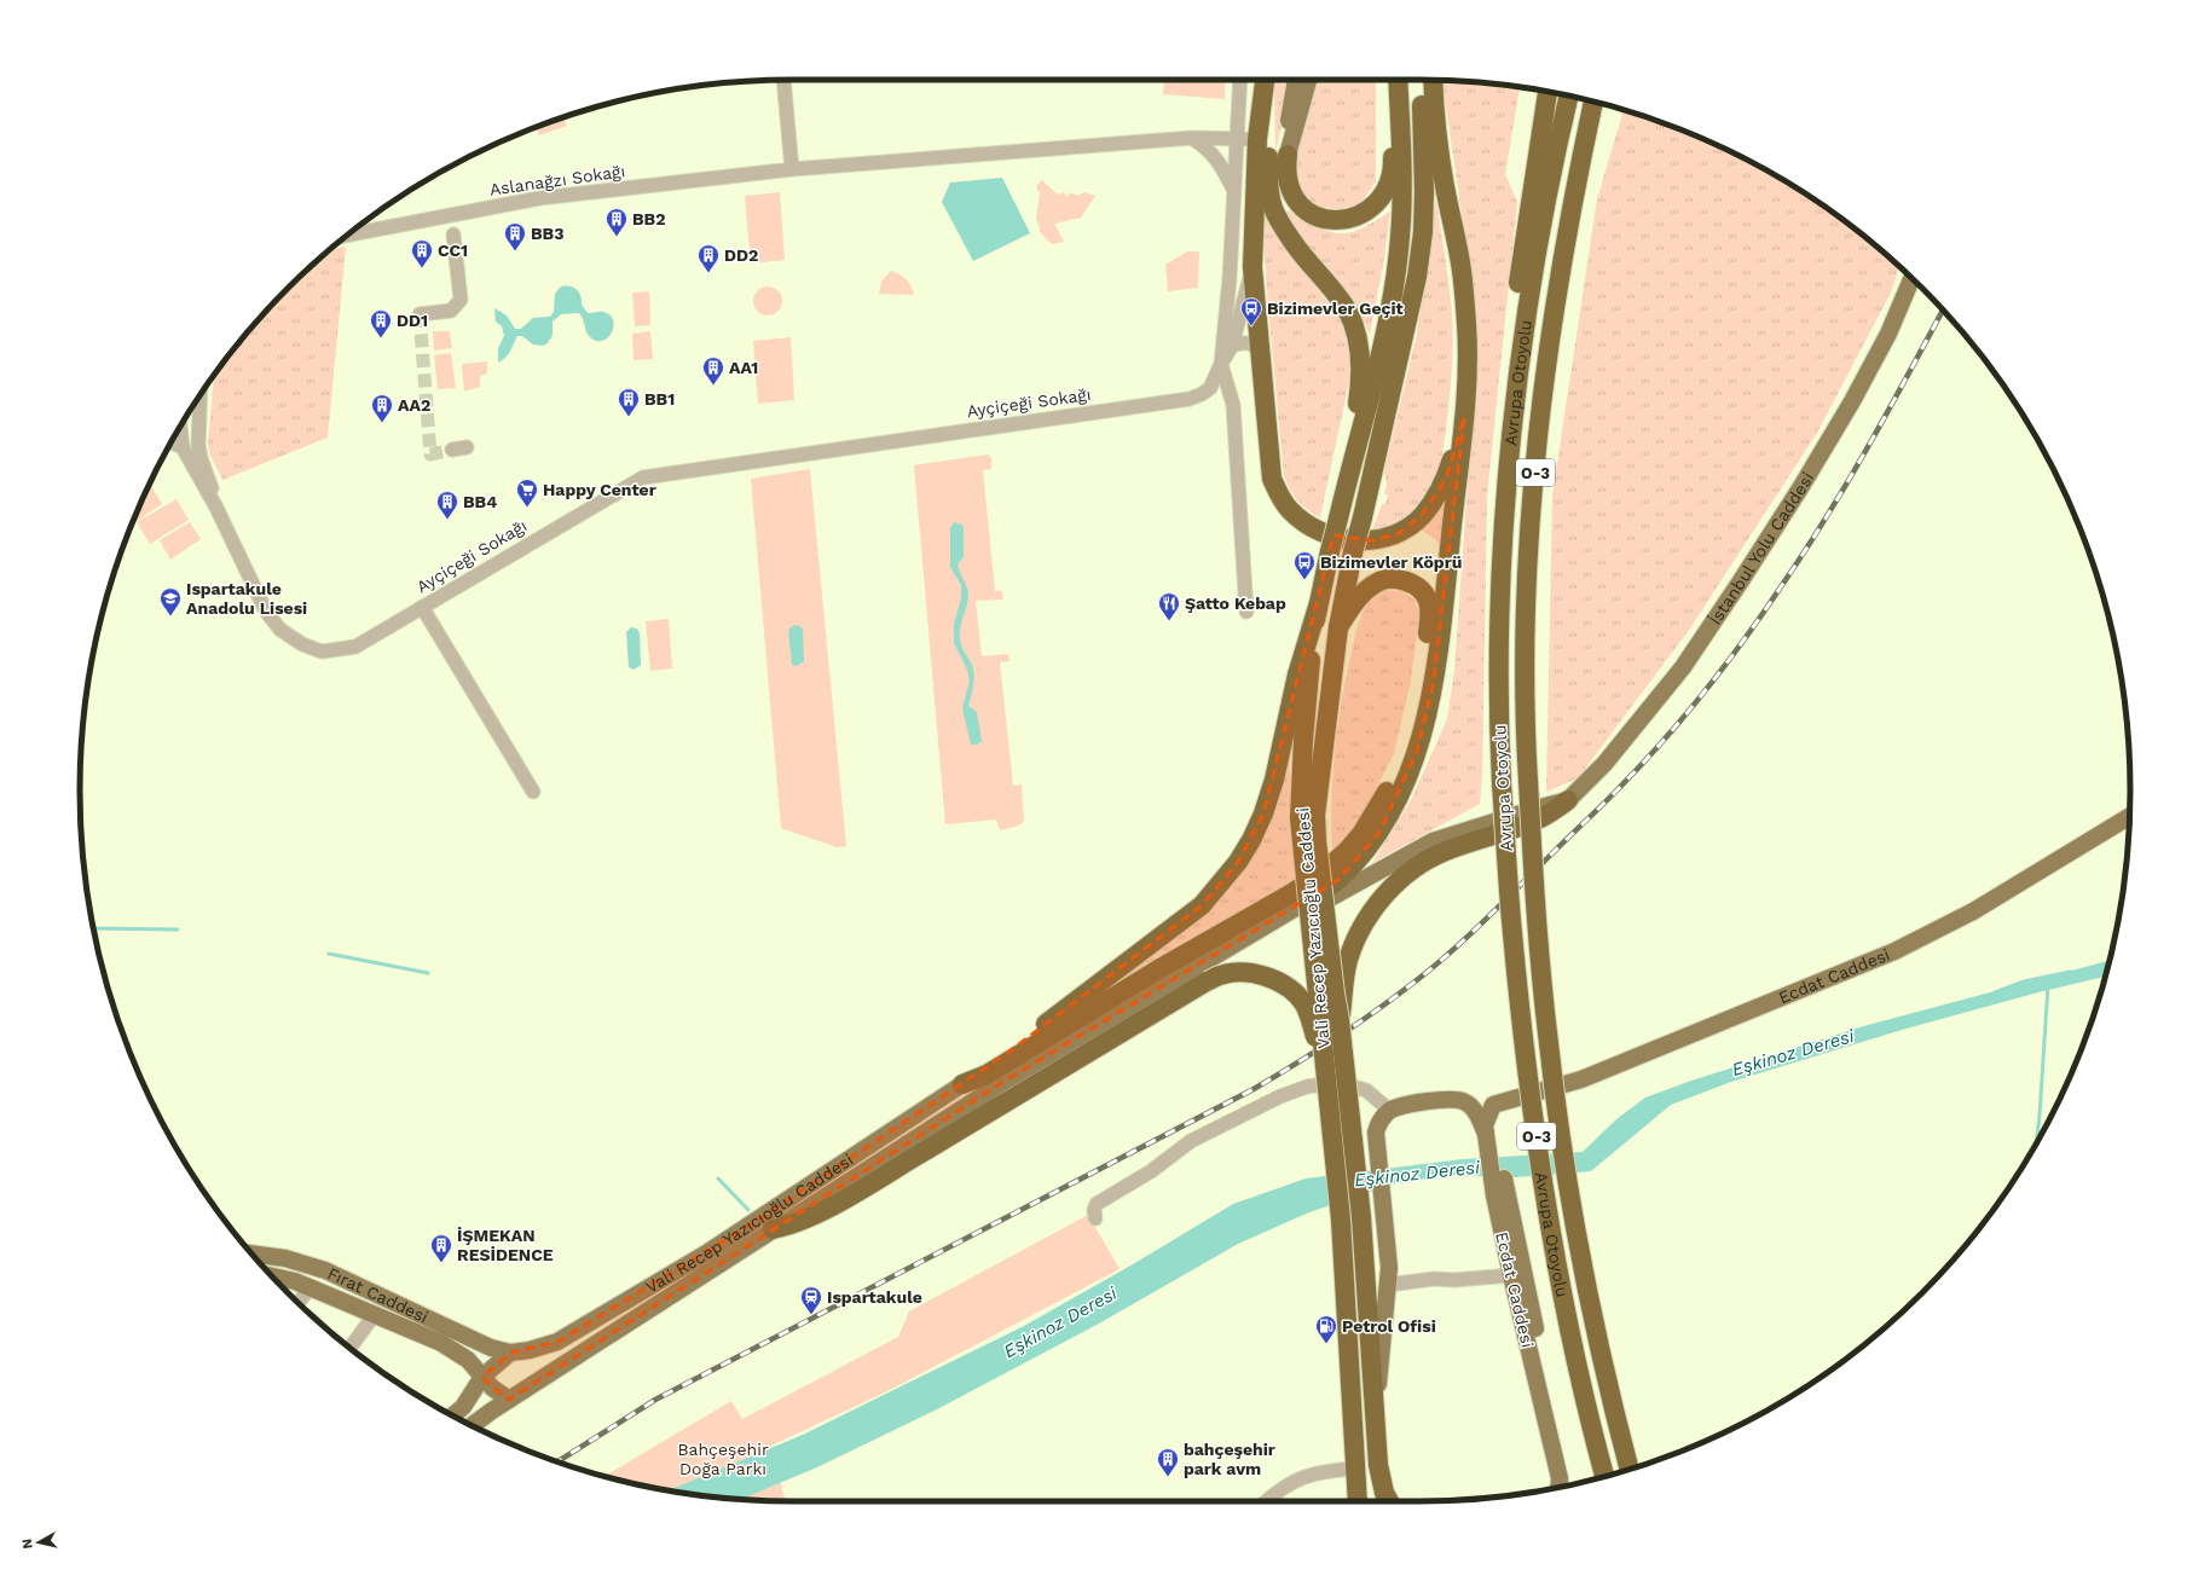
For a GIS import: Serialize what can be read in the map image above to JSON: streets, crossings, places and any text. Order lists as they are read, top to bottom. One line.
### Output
{"streets":{"highway":["Avrupa Otoyolu","O-3","Vali Recep Yazıcıoğlu Caddesi"],"main road":["İstanbul Yolu Caddesi","Ecdat Caddesi","Fırat Caddesi"],"street":["Aslanağzı Sokağı","Ayçiçeği Sokağı"]},"crossings":[["İstanbul Yolu Caddesi","Vali Recep Yazıcıoğlu Caddesi"],["Vali Recep Yazıcıoğlu Caddesi","Fırat Caddesi"]],"water":["Eşkinoz Deresi"],"parks":["Bahçeşehir Doğa Parkı"],"places":{"building":["BB2","BB3","CC1","DD2","DD1","AA1","BB1","AA2","BB4","İŞMEKAN RESİDENCE","bahçeşehir park avm"],"bus stop":["Bizimevler Geçit","Bizimevler Köprü"],"supermarket":["Happy Center"],"school or university":["Ispartakule Anadolu Lisesi"],"restaurant":["Şatto Kebap"],"station":["Ispartakule"],"fuel station":["Petrol Ofisi"]},"north":"left"}
